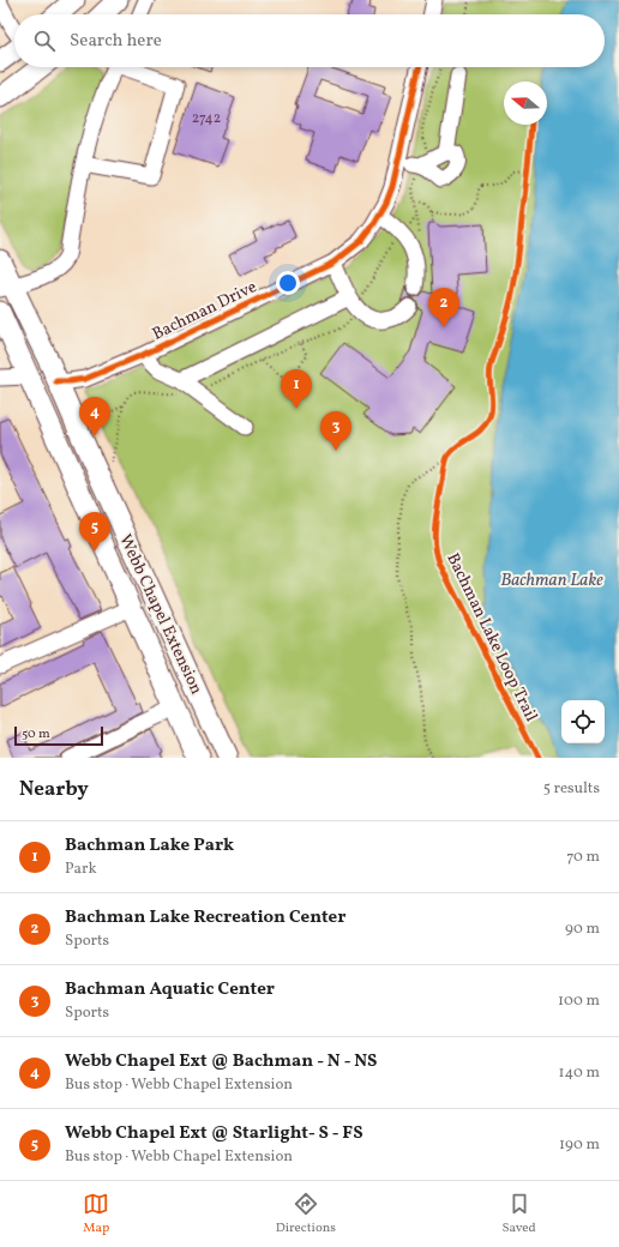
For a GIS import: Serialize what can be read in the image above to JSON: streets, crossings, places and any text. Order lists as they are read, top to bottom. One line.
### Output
{"streets":{"main road":["Webb Chapel Extension"],"street":["Bachman Drive"],"cycle path":["Bachman Lake Loop Trail"]},"crossings":[["Bachman Drive","Webb Chapel Extension"]],"water":["Bachman Lake"],"house_numbers":["2742"],"scale_bar":"50 m","north":"left","page":{"search":"Search here","pins":["2","1","4","3","5"],"scale":"50 m","heading":["Nearby","5 results"],"list":[{"mark":"1","name":"Bachman Lake Park","note":"Park","value":"70 m"},{"mark":"2","name":"Bachman Lake Recreation Center","note":"Sports","value":"90 m"},{"mark":"3","name":"Bachman Aquatic Center","note":"Sports","value":"100 m"},{"mark":"4","name":"Webb Chapel Ext @ Bachman - N - NS","note":"Bus stop · Webb Chapel Extension","value":"140 m"},{"mark":"5","name":"Webb Chapel Ext @ Starlight- S - FS","note":"Bus stop · Webb Chapel Extension","value":"190 m"}],"nav":["Map","Directions","Saved"]}}
